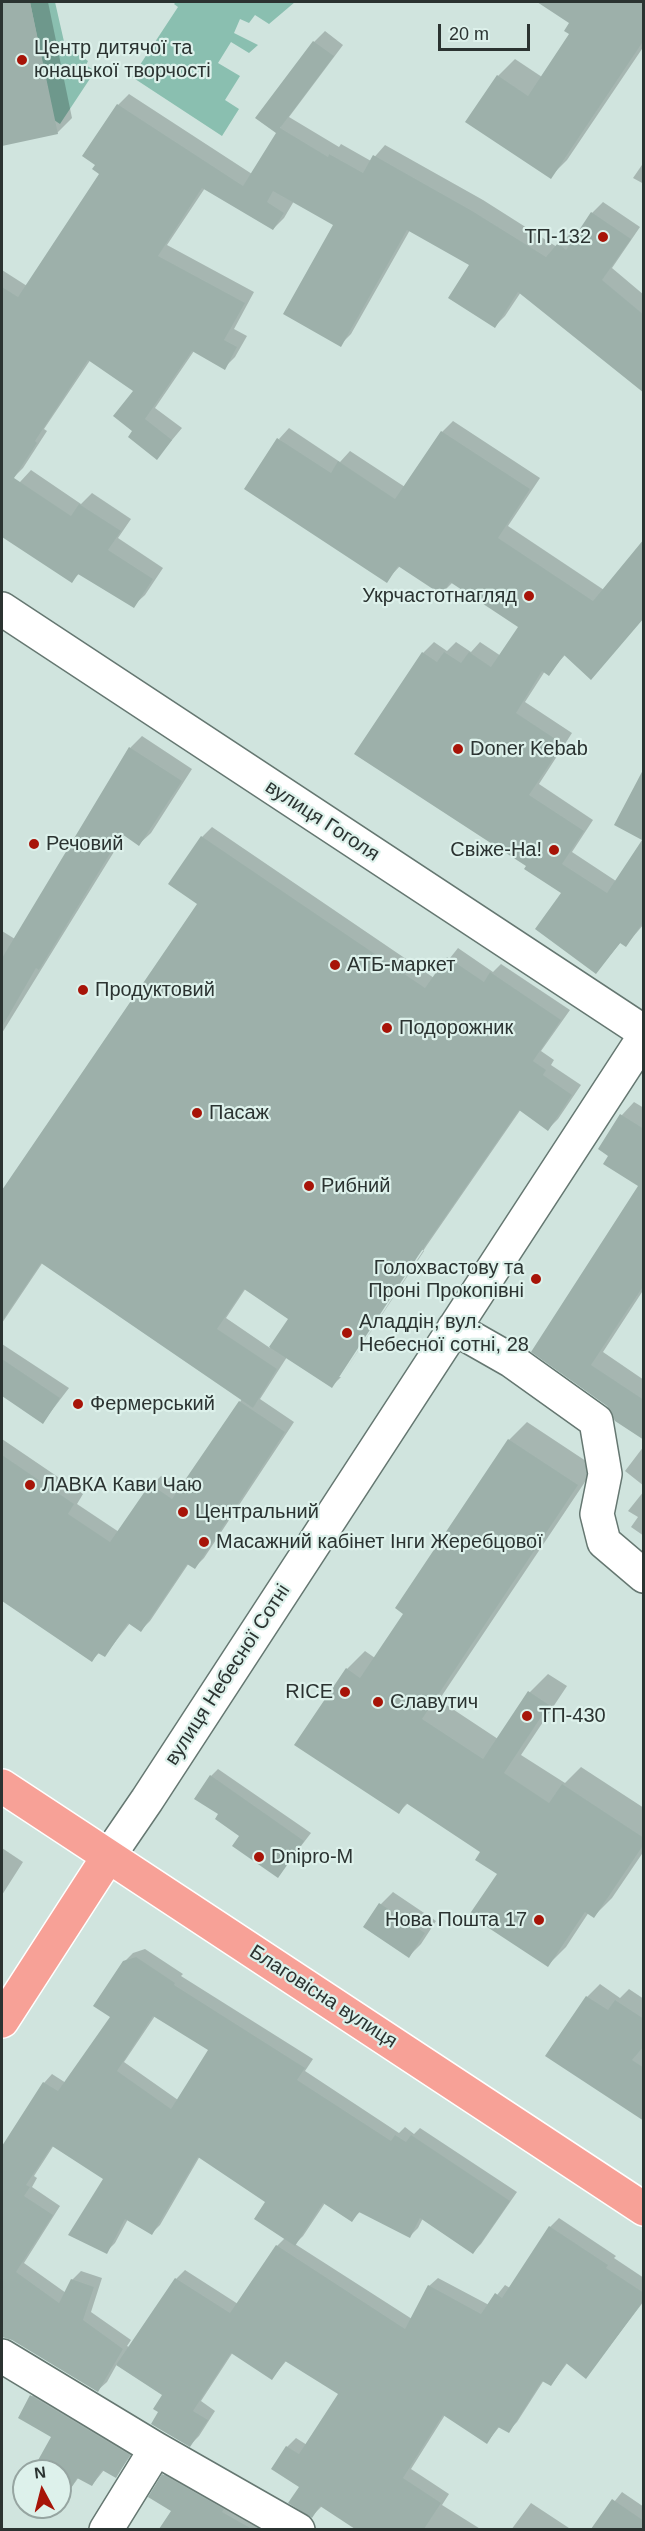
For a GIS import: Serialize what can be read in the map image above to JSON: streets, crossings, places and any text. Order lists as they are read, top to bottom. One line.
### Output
{"streets":{"main road":["вулиця Небесної Сотні","Благовісна вулиця"],"street":["вулиця Гоголя"]},"crossings":[["вулиця Небесної Сотні","Благовісна вулиця"]],"places":["Центр дитячої та юнацької творчості","ТП-132","Укрчастотнагляд","Doner Kebab","Речовий","Свіже-На!","АТБ-маркет","Продуктовий","Подорожник","Пасаж","Рибний","Голохвастову та Проні Прокопівні","Аладдін, вул. Небесної сотні, 28","Фермерський","ЛАВКА Кави Чаю","Центральний","Масажний кабінет Інги Жеребцової","RICE","Славутич","ТП-430","Dnipro-M","Нова Пошта 17"],"scale_bar":"20 m","north":"top"}
